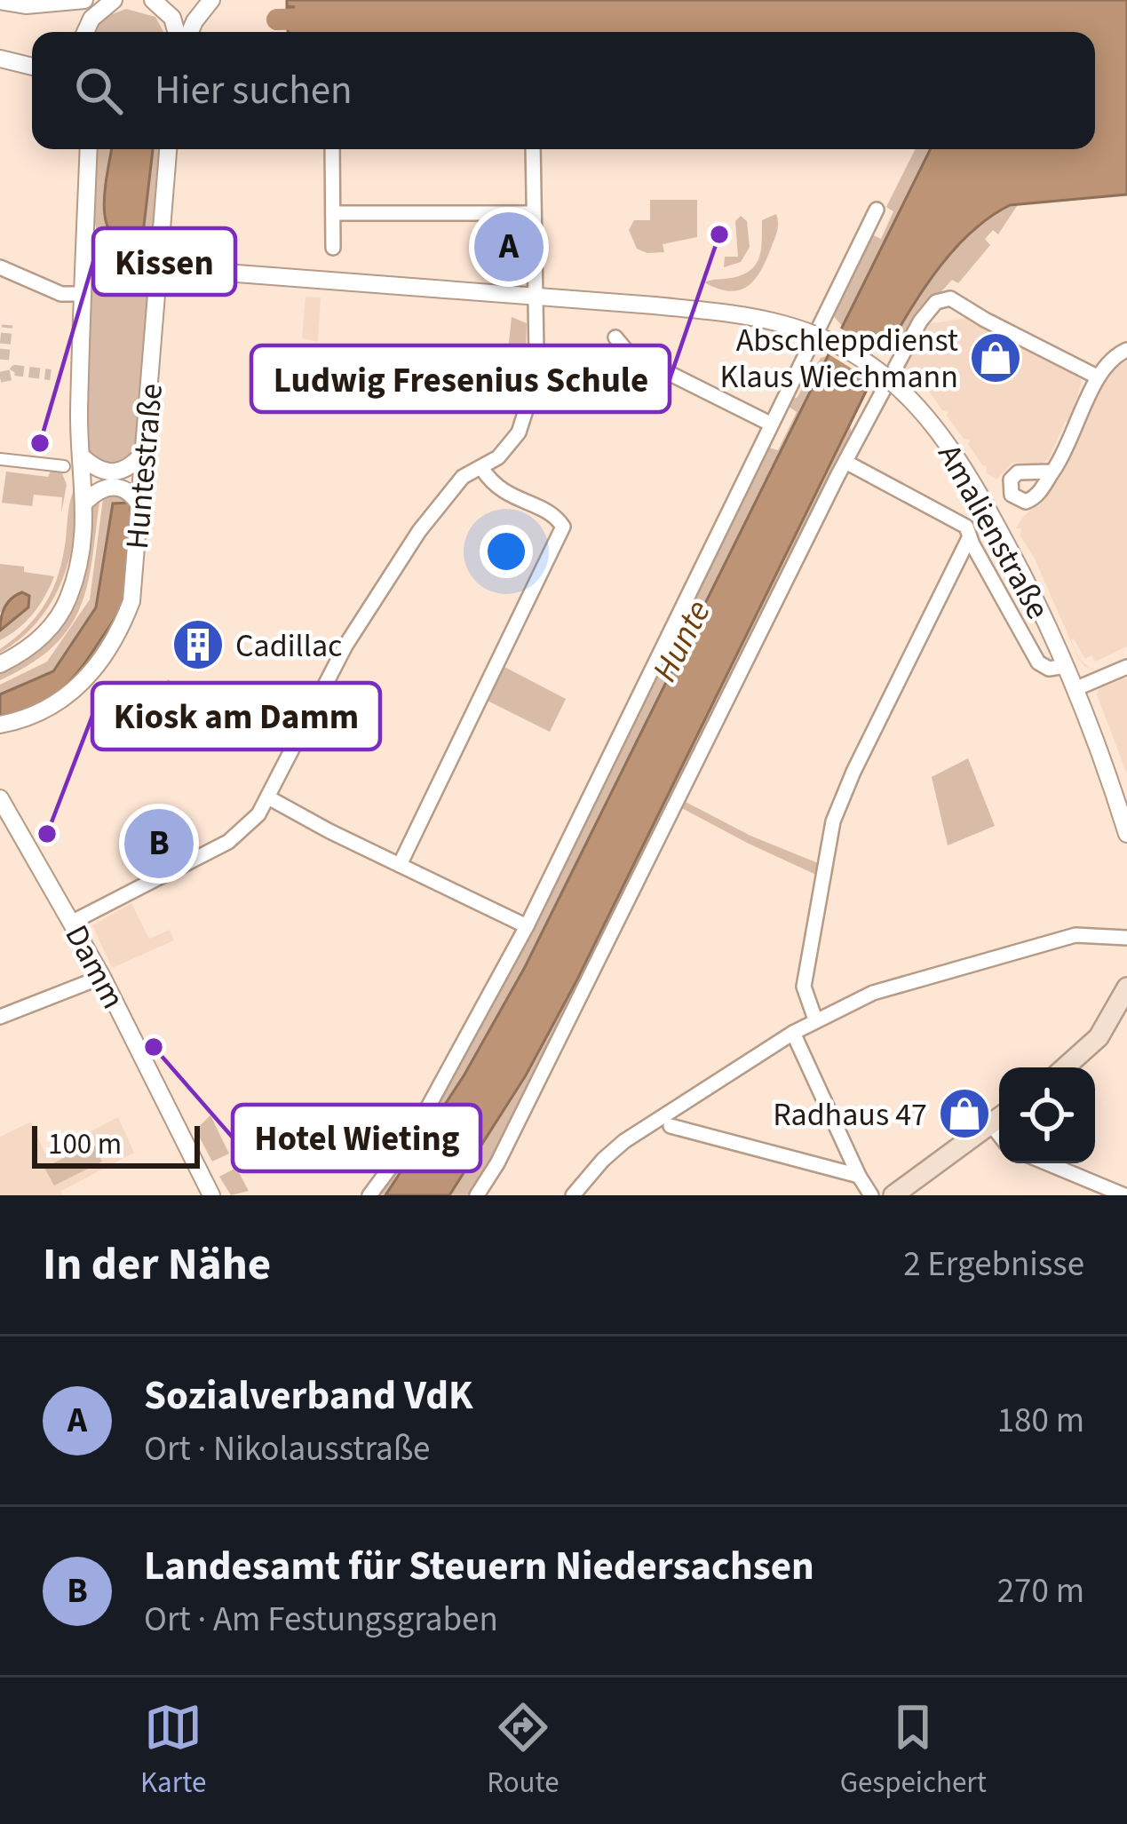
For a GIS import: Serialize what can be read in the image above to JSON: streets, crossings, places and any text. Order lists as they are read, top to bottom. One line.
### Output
{"streets":{"street":["Huntestraße","Amalienstraße","Damm"]},"crossings":[["Huntestraße","Amalienstraße"]],"water":["Hunte"],"places":{"other":["Ludwig Fresenius Schule","Kissen","Kiosk am Damm","Hotel Wieting"],"shop":["Abschleppdienst Klaus Wiechmann","Radhaus 47"],"building":["Cadillac"]},"scale_bar":"100 m","page":{"search":"Hier suchen","pins":["A","B"],"scale":"100 m","heading":["In der Nähe","2 Ergebnisse"],"list":[{"mark":"A","name":"Sozialverband VdK","note":"Ort · Nikolausstraße","value":"180 m"},{"mark":"B","name":"Landesamt für Steuern Niedersachsen","note":"Ort · Am Festungsgraben","value":"270 m"}],"nav":["Karte","Route","Gespeichert"]}}
